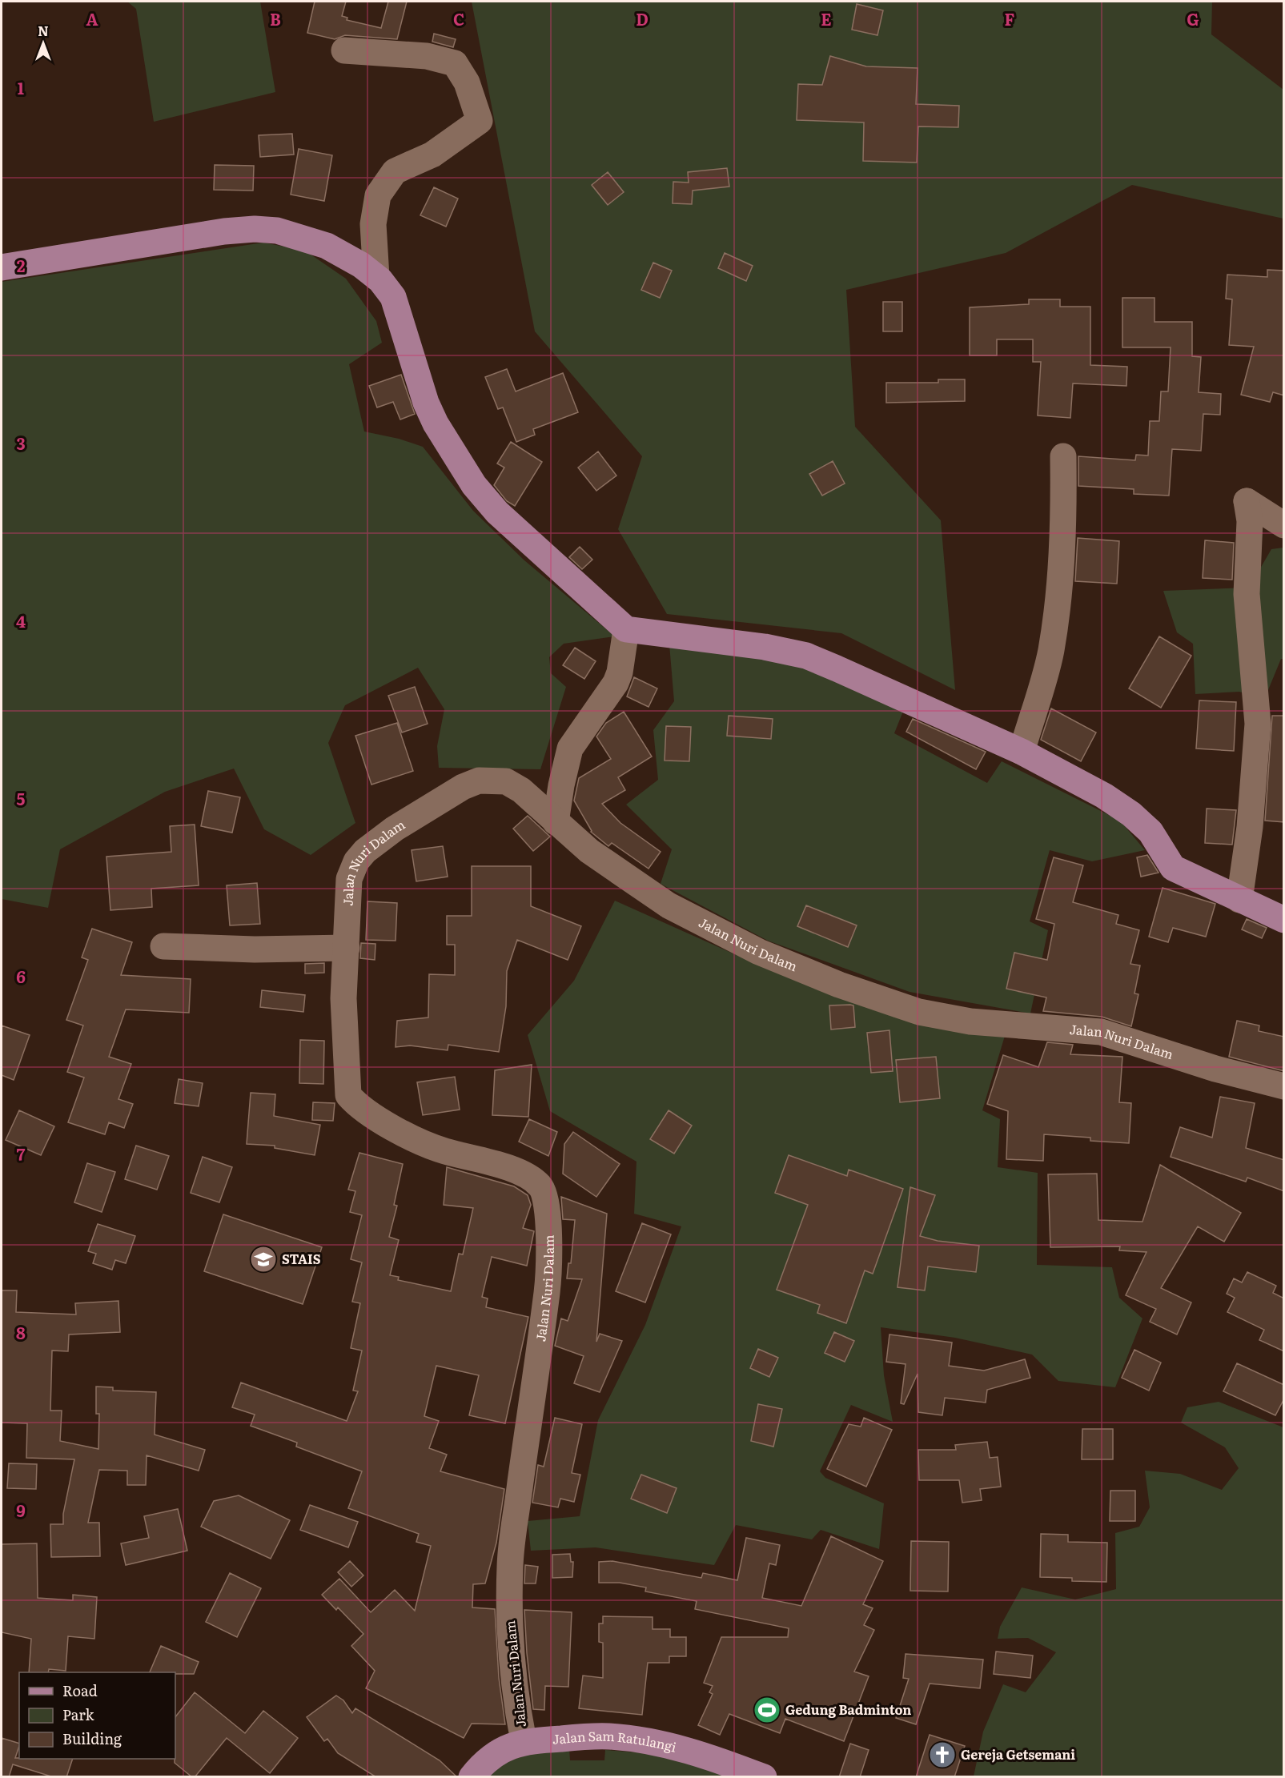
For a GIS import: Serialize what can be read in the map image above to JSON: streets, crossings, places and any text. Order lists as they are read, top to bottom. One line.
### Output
{"streets":{"main road":["Jalan Sam Ratulangi"],"street":["Jalan Nuri Dalam"]},"crossings":[["Jalan Nuri Dalam","Jalan Sam Ratulangi"]],"places":{"school or university":["STAIS"],"sports":["Gedung Badminton"],"church":["Gereja Getsemani"]},"legend":["Road","Park","Building"],"north":"top","grid":{"columns":["A","B","C","D","E","F","G"],"rows":["1","2","3","4","5","6","7","8","9"]}}
